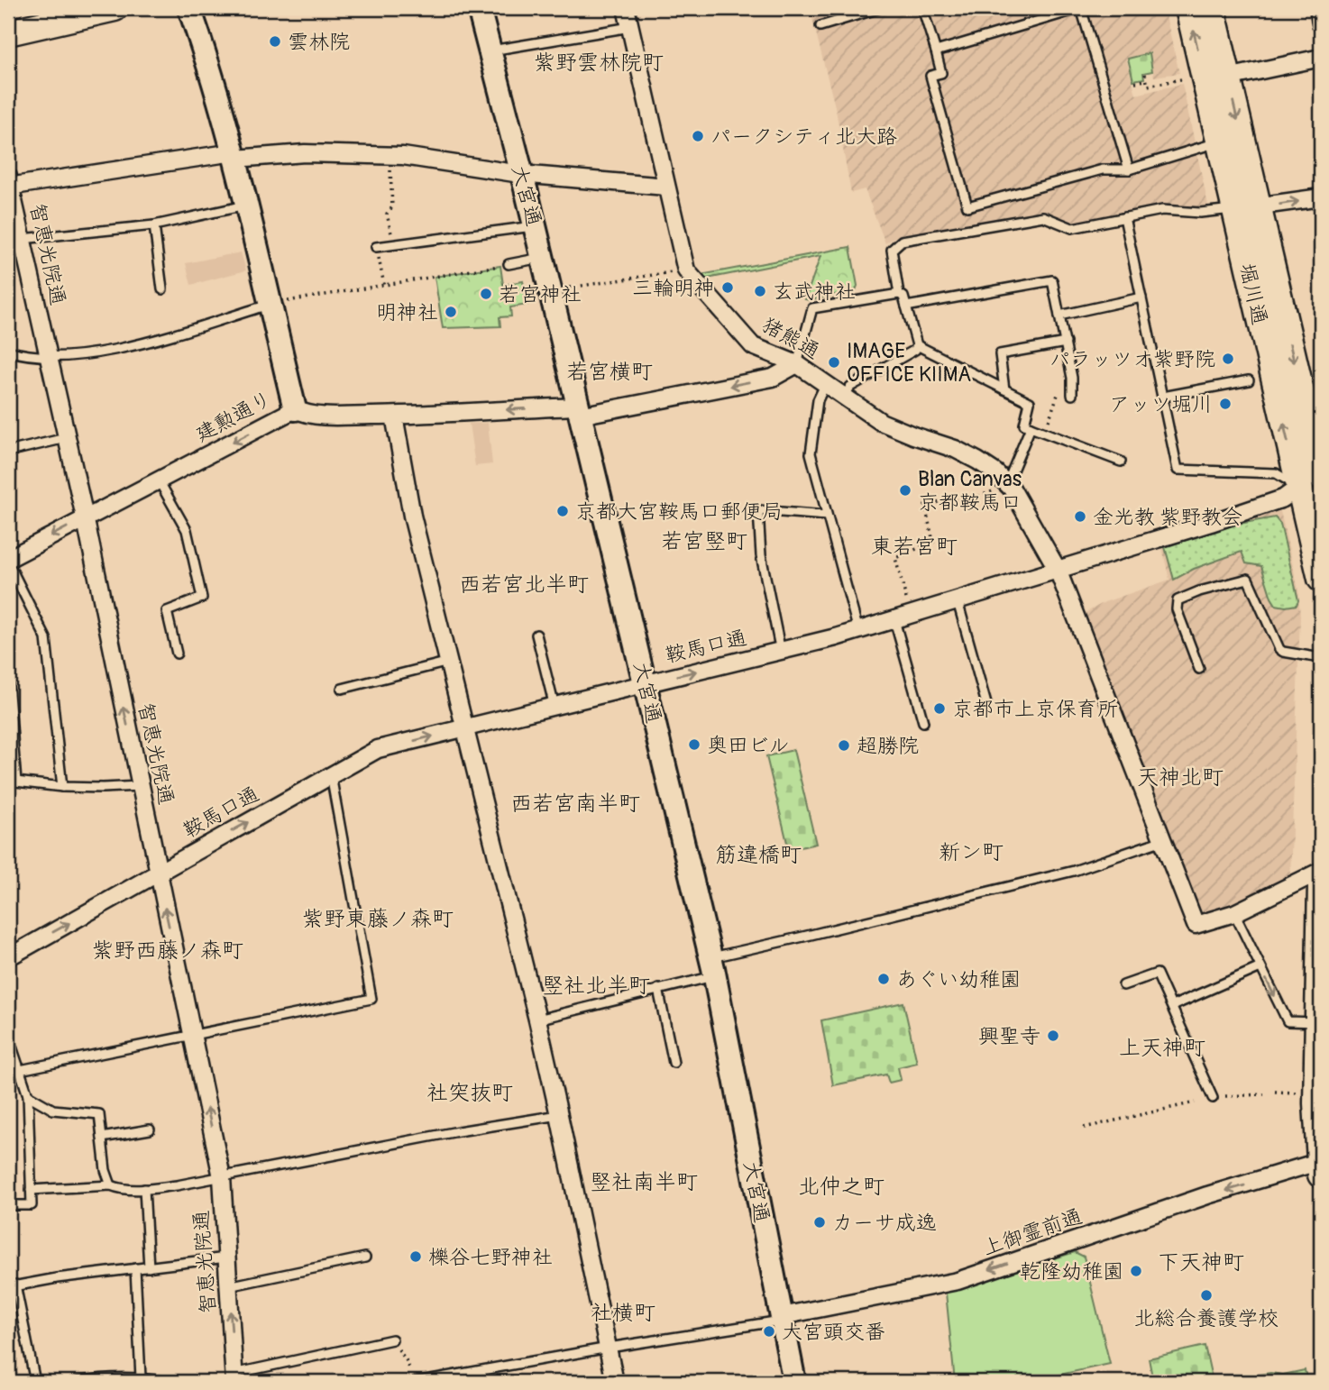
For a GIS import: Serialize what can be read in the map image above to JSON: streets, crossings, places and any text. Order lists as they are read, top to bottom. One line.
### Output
{"streets":{"main road":["堀川通"],"street":["大宮通","智恵光院通","猪熊通","建勲通り","鞍馬口通","上御霊前通"]},"crossings":[["大宮通","建勲通り"],["大宮通","鞍馬口通"],["大宮通","上御霊前通"],["智恵光院通","建勲通り"],["智恵光院通","鞍馬口通"],["堀川通","鞍馬口通"],["猪熊通","建勲通り"],["猪熊通","鞍馬口通"]],"one_way":["智恵光院通","建勲通り","鞍馬口通","上御霊前通"],"districts":["紫野雲林院町","若宮横町","若宮竪町","東若宮町","西若宮北半町","天神北町","西若宮南半町","新ン町","筋違橋町","紫野東藤ノ森町","紫野西藤ノ森町","竪社北半町","上天神町","社突抜町","竪社南半町","北仲之町","下天神町","社横町"],"places":["雲林院","パークシティ北大路","三輪明神","玄武神社","若宮神社","明神社","パラッツオ紫野院","IMAGE OFFICE KIIMA","アッツ堀川","Blan Canvas 京都鞍馬口","京都大宮鞍馬口郵便局","金光教 紫野教会","京都市上京保育所","奥田ビル","超勝院","あぐい幼稚園","興聖寺","カーサ成逸","櫟谷七野神社","乾隆幼稚園","北総合養護学校","大宮頭交番"]}
